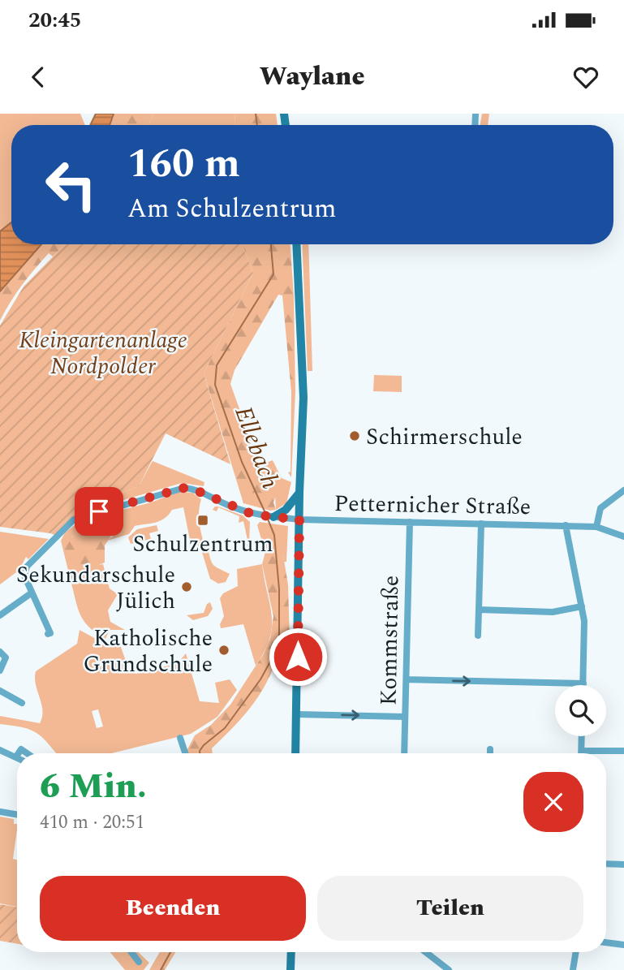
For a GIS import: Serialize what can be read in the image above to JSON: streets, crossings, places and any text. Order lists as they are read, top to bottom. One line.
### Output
{"streets":{"street":["Petternicher Straße","Kommstraße"]},"crossings":[["Petternicher Straße","Kommstraße"]],"water":["Ellebach"],"parks":["Kleingartenanlage Nordpolder"],"places":{"other":["Schirmerschule","Sekundarschule Jülich","Katholische Grundschule"],"transit":["Schulzentrum"]},"page":{"status":"20:45","header":"Waylane","turn":["160 m","Am Schulzentrum"],"heading":["6 Min.","410 m · 20:51"],"buttons":["Beenden","Teilen"]}}
